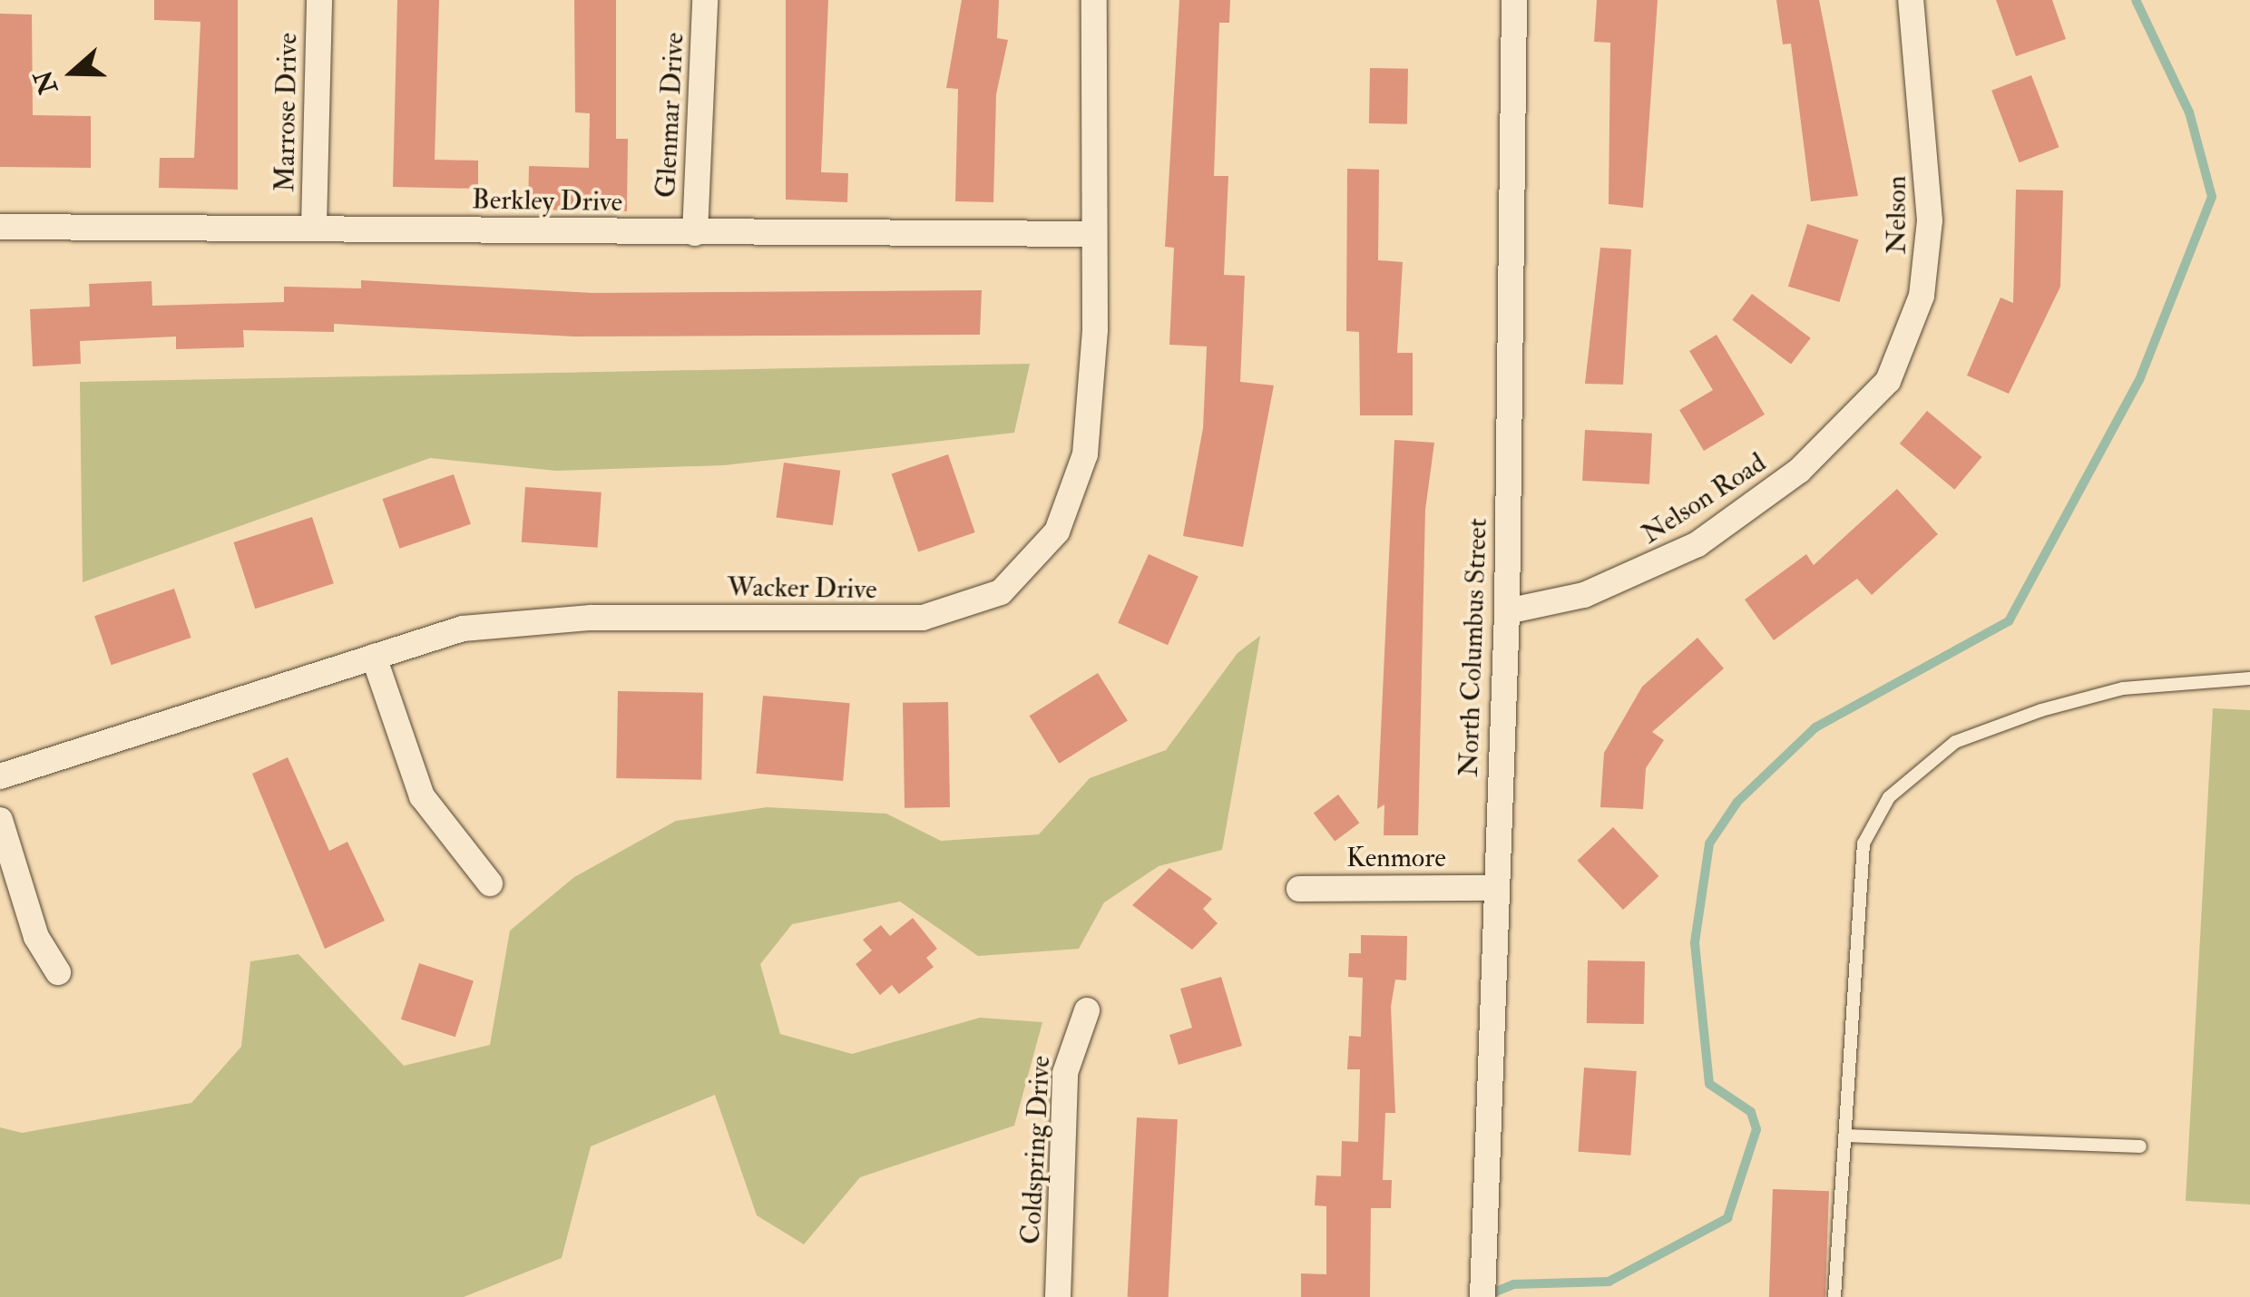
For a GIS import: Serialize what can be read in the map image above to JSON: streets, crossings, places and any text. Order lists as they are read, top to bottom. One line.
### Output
{"streets":{"street":["Marrose Drive","Glenmar Drive","Berkley Drive","Nelson","Nelson Road","Wacker Drive","North Columbus Street","Kenmore","Coldspring Drive"]},"crossings":[["Marrose Drive","Berkley Drive"],["Glenmar Drive","Berkley Drive"],["Berkley Drive","Wacker Drive"],["Nelson","Nelson Road"],["Nelson Road","North Columbus Street"],["North Columbus Street","Kenmore"]],"north":"left"}
